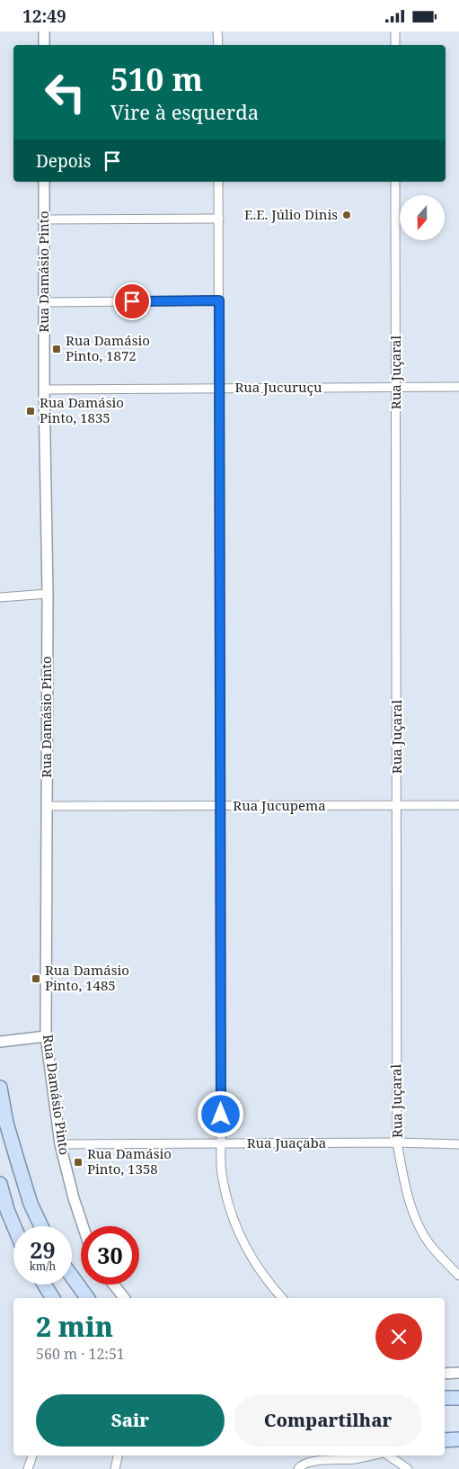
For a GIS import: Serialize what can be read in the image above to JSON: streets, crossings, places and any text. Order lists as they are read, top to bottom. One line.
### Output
{"streets":{"street":["Rua Damásio Pinto","Rua Juçaral","Rua Jucuruçu","Rua Jucupema","Rua Juaçaba"]},"crossings":[["Rua Damásio Pinto","Rua Jucuruçu"],["Rua Damásio Pinto","Rua Jucupema"],["Rua Damásio Pinto","Rua Juaçaba"],["Rua Juçaral","Rua Jucuruçu"],["Rua Juçaral","Rua Jucupema"],["Rua Juçaral","Rua Juaçaba"]],"places":{"other":["E.E. Júlio Dinis"],"transit":["Rua Damásio Pinto, 1872","Rua Damásio Pinto, 1835","Rua Damásio Pinto, 1485","Rua Damásio Pinto, 1358"]},"north":"bottom","page":{"status":"12:49","turn":["510 m","Vire à esquerda"],"then":"Depois","speed":"29 km/h","limit":"30","heading":["2 min","560 m · 12:51"],"buttons":["Sair","Compartilhar"]}}
